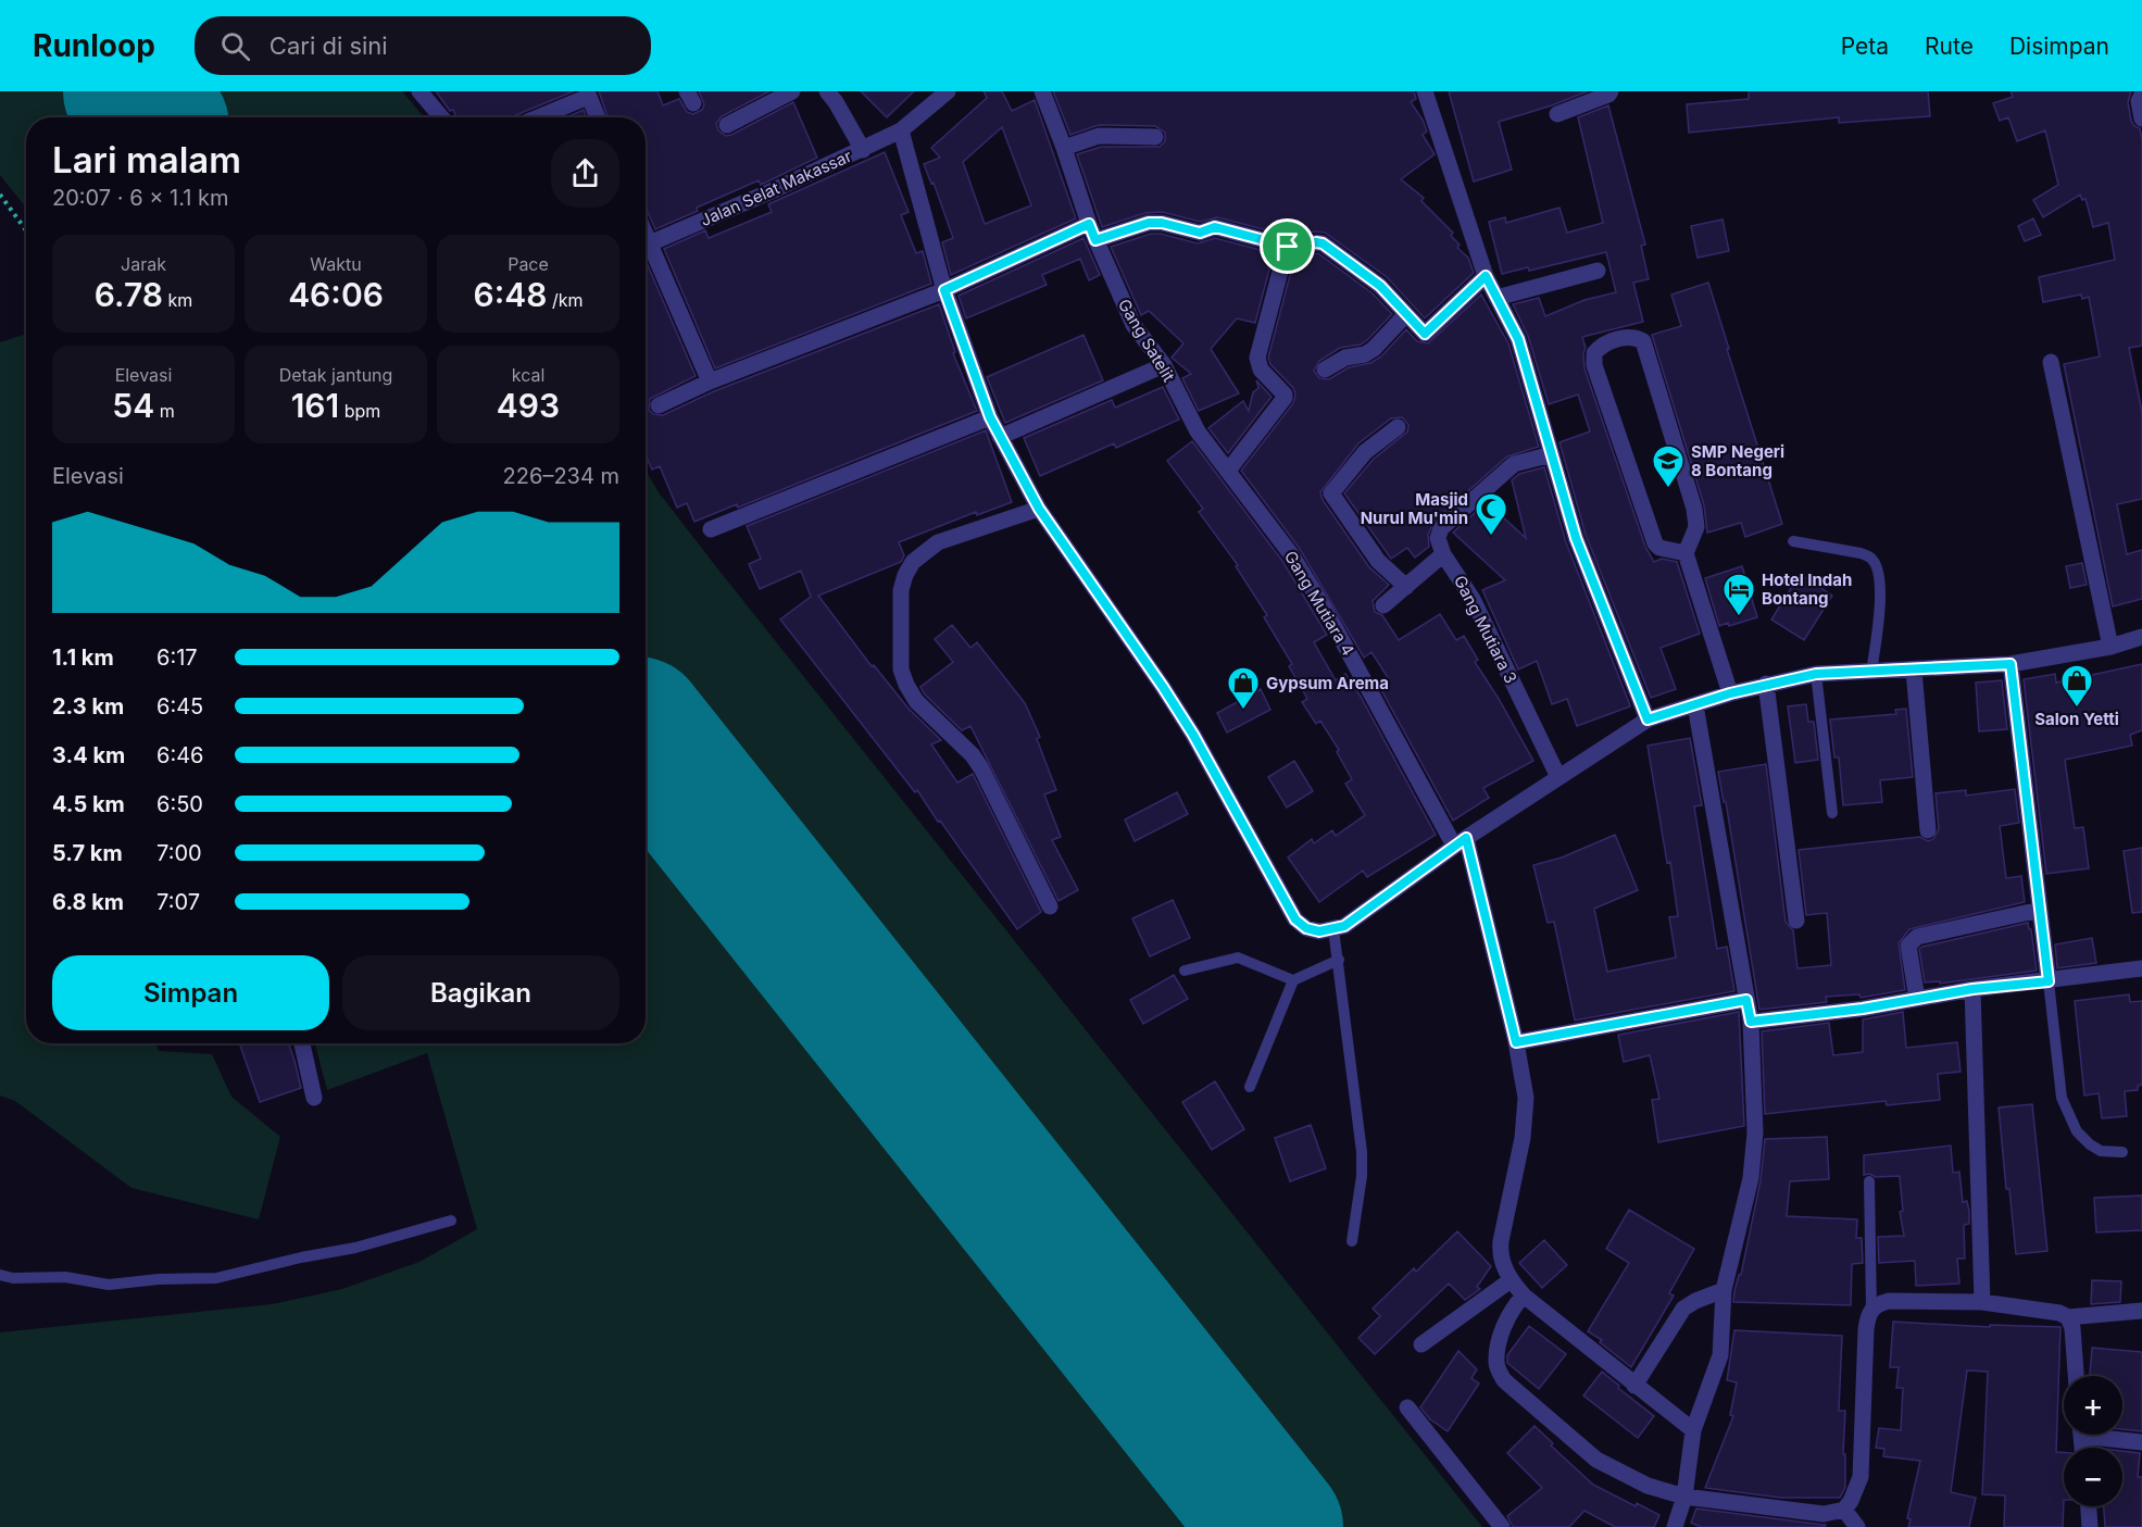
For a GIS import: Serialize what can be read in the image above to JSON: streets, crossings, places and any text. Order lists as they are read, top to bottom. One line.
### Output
{"streets":{"street":["Jalan Selat Makassar","Gang Satelit","Gang Mutiara 4","Gang Mutiara 3"]},"crossings":[["Gang Satelit","Gang Mutiara 4"]],"places":{"school or university":["SMP Negeri 8 Bontang"],"mosque":["Masjid Nurul Mu'min"],"hotel":["Hotel Indah Bontang"],"shop":["Salon Yetti","Gypsum Arema"]},"page":{"header":"Runloop","search":"Cari di sini","nav":["Peta","Rute","Disimpan"],"heading":["Lari malam","20:07 · 6 × 1.1 km"],"stats":[["Jarak","6.78 km"],["Waktu","46:06"],["Pace","6:48 /km"],["Elevasi","54 m"],["Detak jantung","161 bpm"],["kcal","493"]],"chart":["Elevasi","226–234 m"],"list":[{"name":"1.1 km","note":"6:17"},{"name":"2.3 km","note":"6:45"},{"name":"3.4 km","note":"6:46"},{"name":"4.5 km","note":"6:50"},{"name":"5.7 km","note":"7:00"},{"name":"6.8 km","note":"7:07"}],"buttons":["Simpan","Bagikan"],"map_buttons":["+","−"]}}
